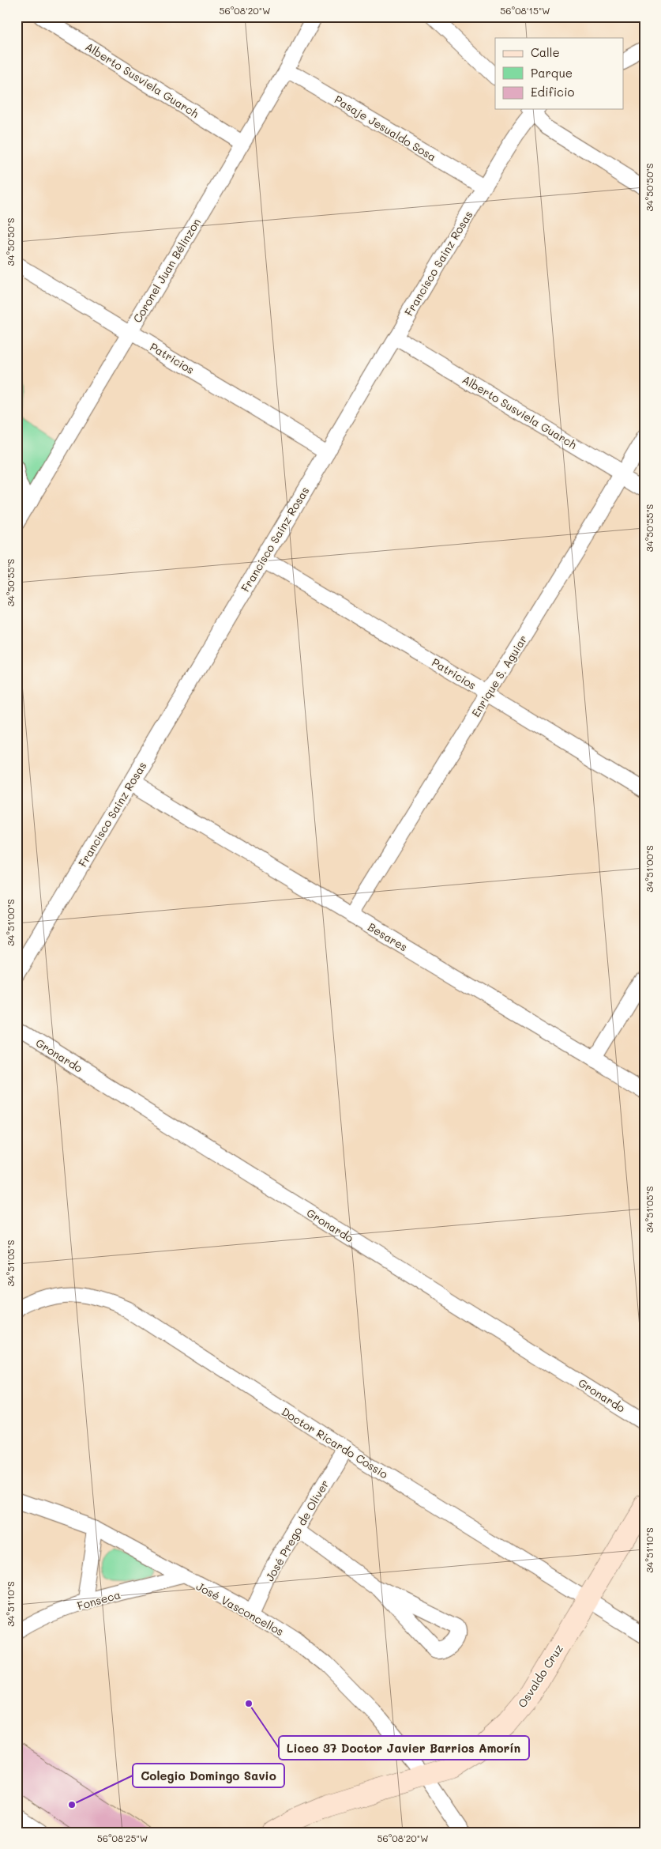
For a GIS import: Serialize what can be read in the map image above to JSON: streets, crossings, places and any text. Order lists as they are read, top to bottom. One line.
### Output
{"streets":{"street":["Alberto Susviela Guarch","Pasaje Jesualdo Sosa","Francisco Sainz Rosas","Coronel Juan Bélinzon","Patricios","Enrique S. Aguiar","Besares","Gronardo","Doctor Ricardo Cossio","José Prego de Oliver","Fonseca","José Vasconcellos","Osvaldo Cruz"]},"crossings":[["Alberto Susviela Guarch","Francisco Sainz Rosas"],["Alberto Susviela Guarch","Coronel Juan Bélinzon"],["Alberto Susviela Guarch","Enrique S. Aguiar"],["Pasaje Jesualdo Sosa","Francisco Sainz Rosas"],["Pasaje Jesualdo Sosa","Coronel Juan Bélinzon"],["Francisco Sainz Rosas","Patricios"],["Francisco Sainz Rosas","Besares"],["Coronel Juan Bélinzon","Patricios"],["Patricios","Enrique S. Aguiar"],["Enrique S. Aguiar","Besares"],["Doctor Ricardo Cossio","José Prego de Oliver"],["Doctor Ricardo Cossio","Osvaldo Cruz"],["José Prego de Oliver","José Vasconcellos"],["Fonseca","José Vasconcellos"],["José Vasconcellos","Osvaldo Cruz"]],"places":["Liceo 37 Doctor Javier Barrios Amorín","Colegio Domingo Savio"],"legend":["Calle","Parque","Edificio"],"coordinates":["56°08'20\"W","56°08'15\"W","34°50'50\"S","34°50'55\"S","34°51'00\"S","34°51'05\"S","34°51'10\"S","56°08'25\"W"]}
